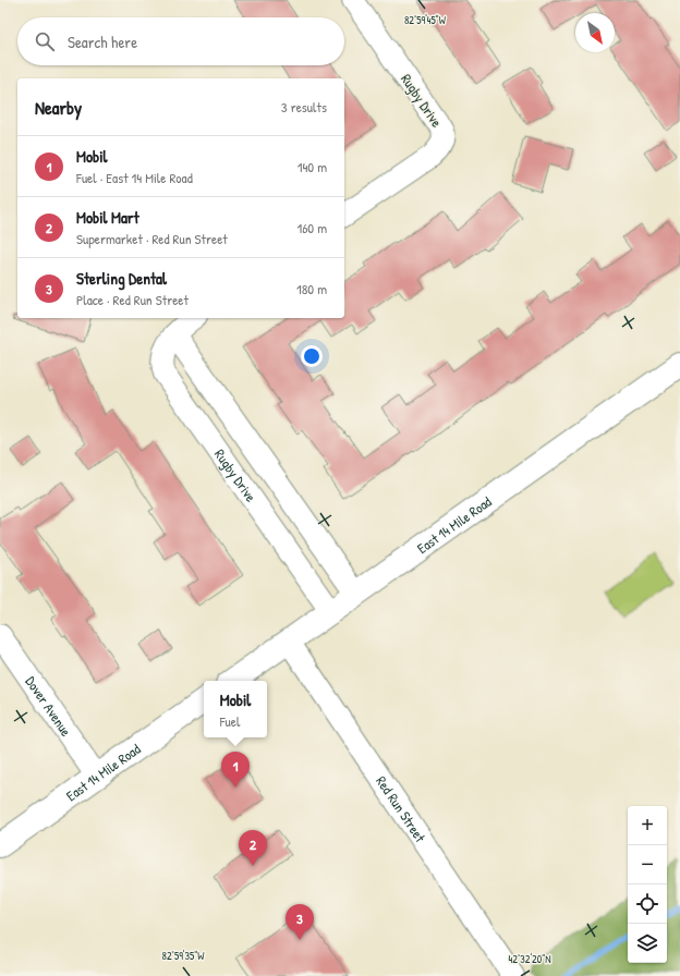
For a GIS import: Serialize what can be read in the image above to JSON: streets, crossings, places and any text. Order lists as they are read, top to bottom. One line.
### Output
{"streets":{"main road":["East 14 Mile Road"],"street":["Rugby Drive","Dover Avenue","Red Run Street"]},"crossings":[["Rugby Drive","East 14 Mile Road"],["East 14 Mile Road","Dover Avenue"],["East 14 Mile Road","Red Run Street"]],"north":"bottom right","page":{"search":"Search here","heading":["Nearby","3 results"],"list":[{"mark":"1","name":"Mobil","note":"Fuel · East 14 Mile Road","value":"140 m"},{"mark":"2","name":"Mobil Mart","note":"Supermarket · Red Run Street","value":"160 m"},{"mark":"3","name":"Sterling Dental","note":"Place · Red Run Street","value":"180 m"}],"popup":["Mobil","Fuel"],"pins":["1","2","3"],"map_buttons":["+","−"]},"coordinates":["82°59'45\"W","82°59'35\"W","42°32'20\"N"]}
